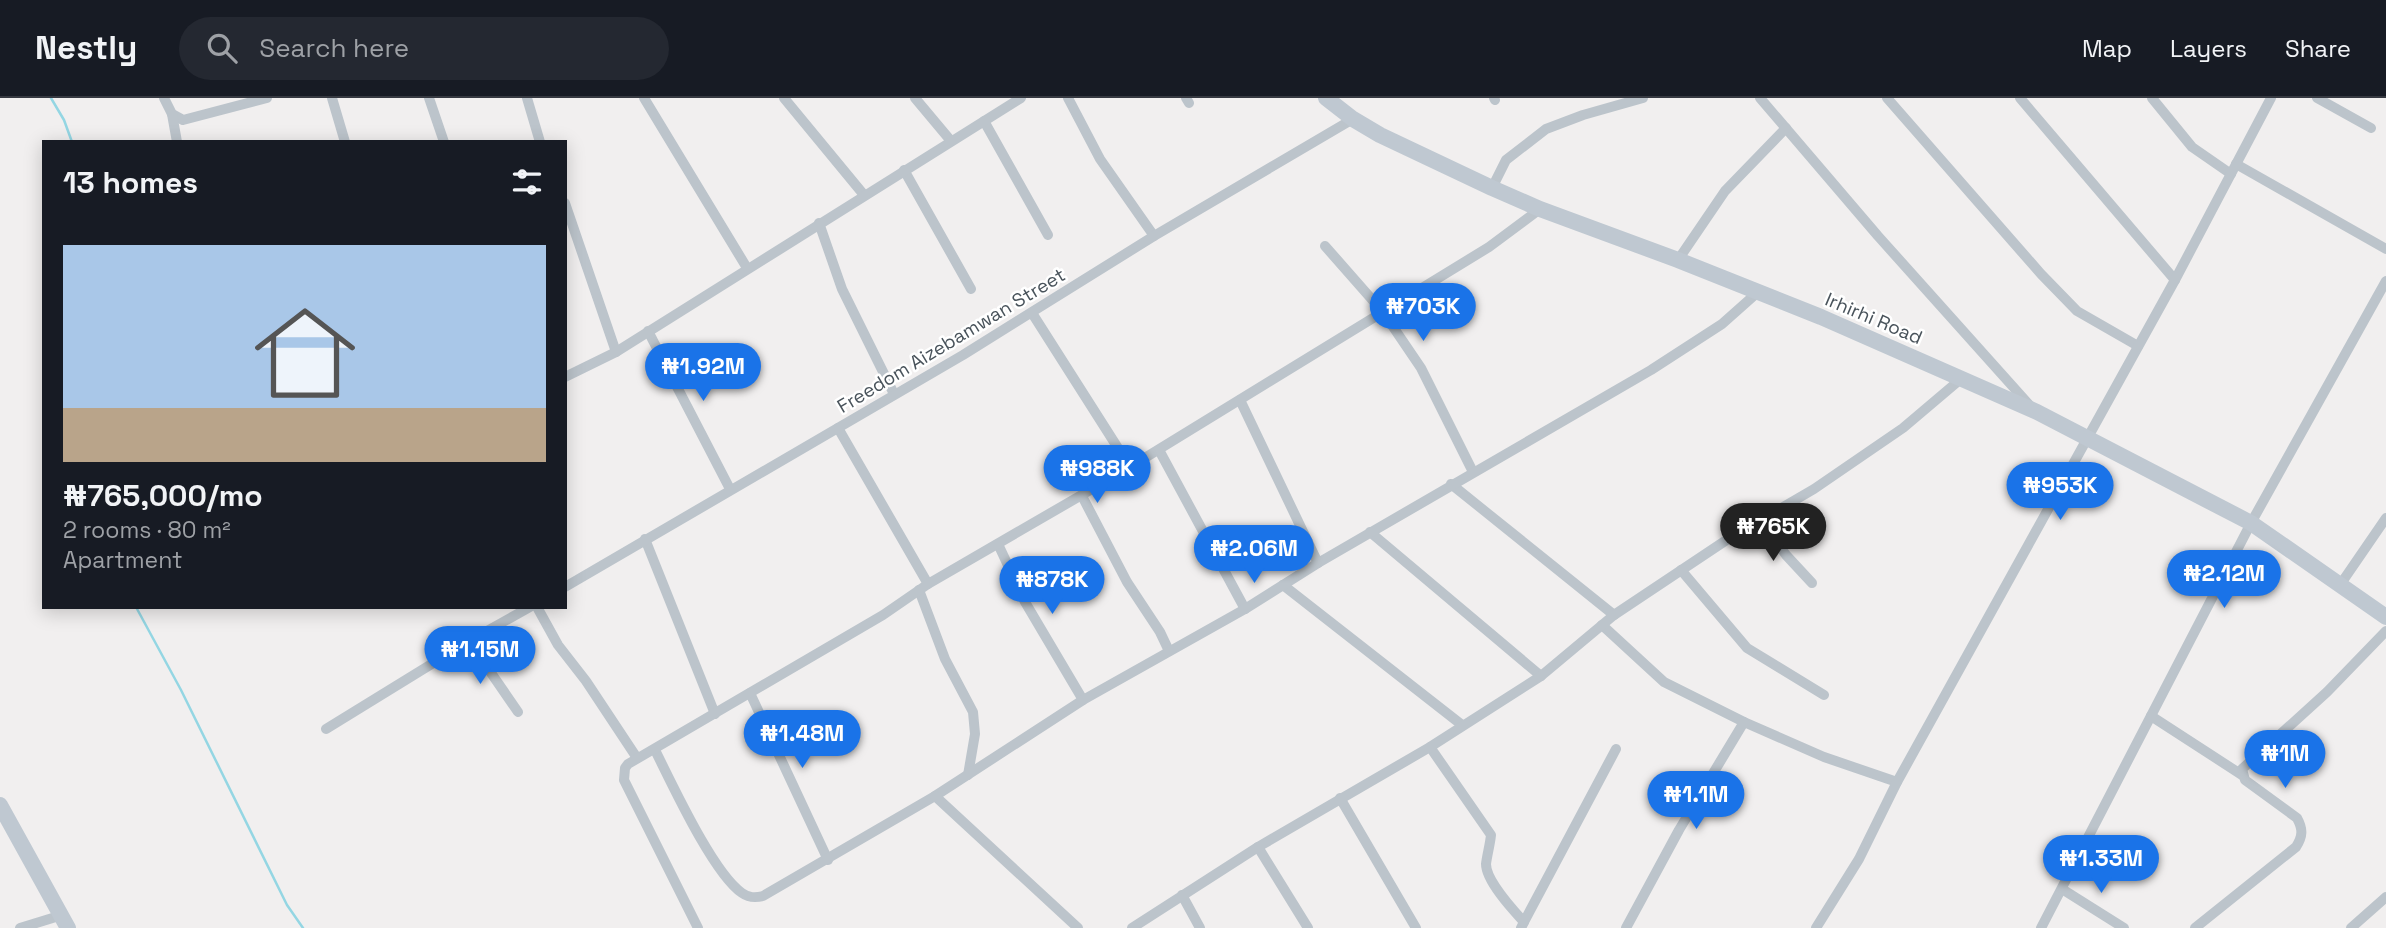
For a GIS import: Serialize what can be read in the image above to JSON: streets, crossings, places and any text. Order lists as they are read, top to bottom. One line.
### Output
{"streets":{"street":["Irhirhi Road","Freedom Aizebamwan Street"]},"crossings":[["Irhirhi Road","Freedom Aizebamwan Street"]],"page":{"header":"Nestly","search":"Search here","nav":["Map","Layers","Share"],"heading":"13 homes","list":[{"name":"₦765,000/mo","note":"2 rooms · 80 m² · Apartment"}],"price":["₦703K","₦1.92M","₦988K","₦953K","₦765K","₦2.06M","₦2.12M","₦878K","₦1.15M","₦1.48M","₦1M","₦1.1M","₦1.33M"]}}
